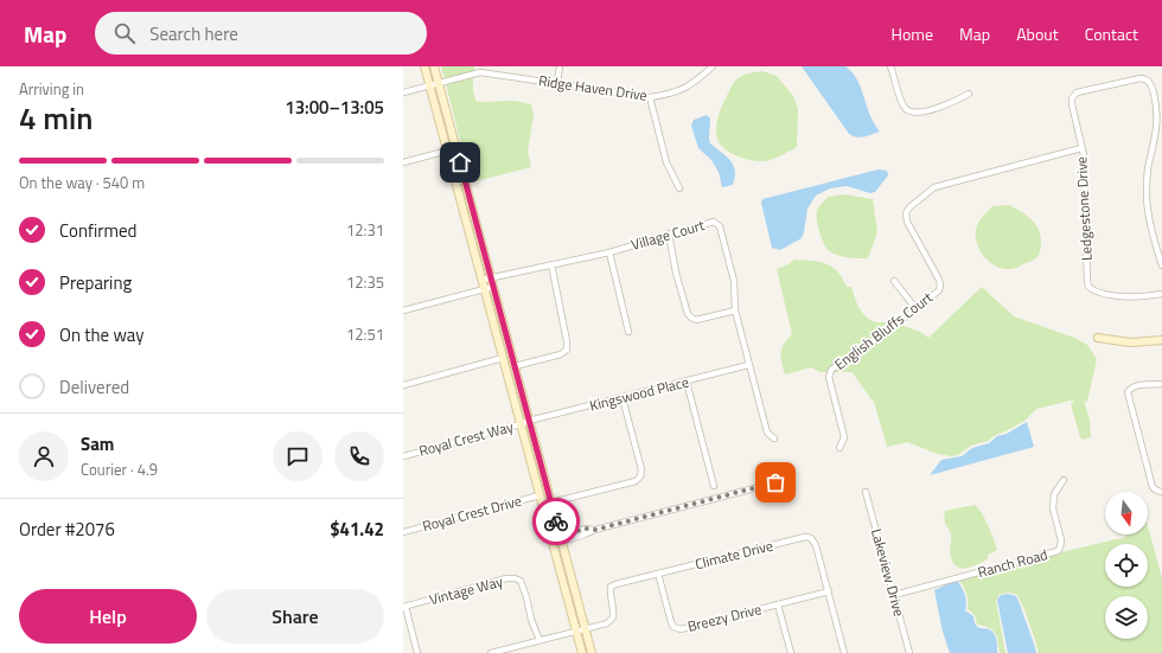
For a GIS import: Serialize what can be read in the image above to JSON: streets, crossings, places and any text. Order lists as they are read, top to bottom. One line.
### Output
{"streets":{"street":["Ridge Haven Drive","Ledgestone Drive","Village Court","English Bluffs Court","Kingswood Place","Royal Crest Way","Royal Crest Drive","Climate Drive","Ranch Road","Lakeview Drive","Vintage Way","Breezy Drive"]},"crossings":[["Ledgestone Drive","English Bluffs Court"],["Village Court","Kingswood Place"],["Kingswood Place","Royal Crest Way"],["Climate Drive","Breezy Drive"],["Ranch Road","Lakeview Drive"]],"north":"bottom","page":{"header":"Map","search":"Search here","nav":["Home","Map","About","Contact"],"heading":["4 min","Arriving in","13:00–13:05"],"panel":["Sam","Courier · 4.9","Order #2076","$41.42"],"bar":"On the way · 540 m","list":[["Confirmed","12:31"],["Preparing","12:35"],["On the way","12:51"],"Delivered"],"buttons":["Help","Share"]}}
